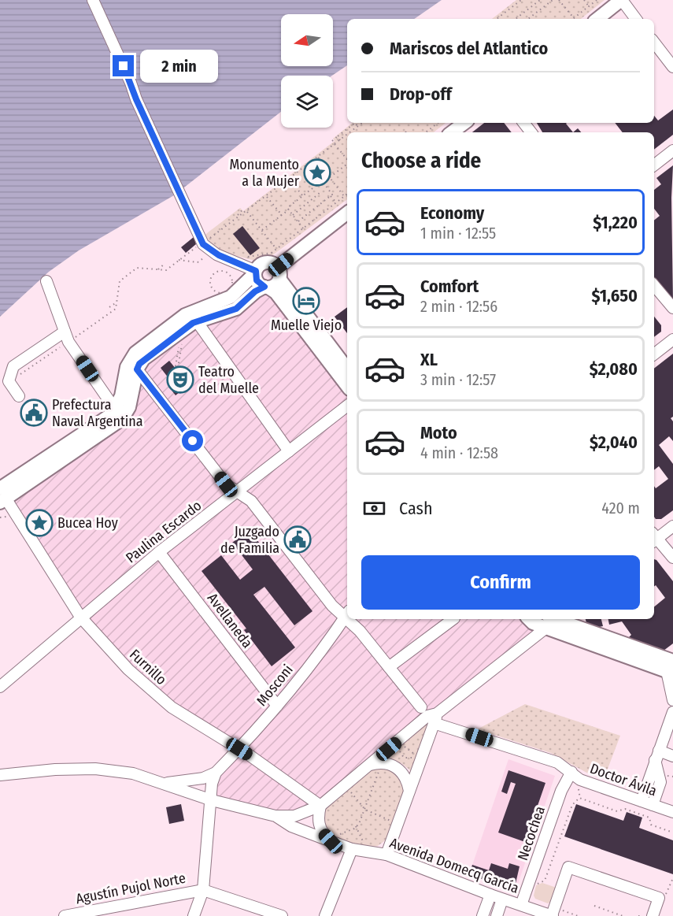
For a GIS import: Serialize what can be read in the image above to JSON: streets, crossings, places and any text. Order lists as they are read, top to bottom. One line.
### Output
{"streets":{"street":["Paulina Escardo","Avellaneda","Furnillo","Mosconi","Doctor Ávila","Necochea","Avenida Domecq García","Agustín Pujol Norte"]},"crossings":[["Paulina Escardo","Avellaneda"],["Paulina Escardo","Furnillo"],["Avellaneda","Mosconi"],["Furnillo","Mosconi"],["Furnillo","Avenida Domecq García"],["Mosconi","Avenida Domecq García"],["Doctor Ávila","Necochea"],["Necochea","Avenida Domecq García"]],"places":{"place":["Monumento a la Mujer","Bucea Hoy"],"hotel":["Muelle Viejo"],"theatre":["Teatro del Muelle"],"public building":["Prefectura Naval Argentina","Juzgado de Familia"]},"north":"left","page":{"banner":["Mariscos del Atlantico","Drop-off"],"bubble":"2 min","heading":"Choose a ride","list":[{"name":"Economy","note":"1 min · 12:55","value":"$1,220"},{"name":"Comfort","note":"2 min · 12:56","value":"$1,650"},{"name":"XL","note":"3 min · 12:57","value":"$2,080"},{"name":"Moto","note":"4 min · 12:58","value":"$2,040"}],"pay":["Cash","420 m"],"buttons":"Confirm"}}
